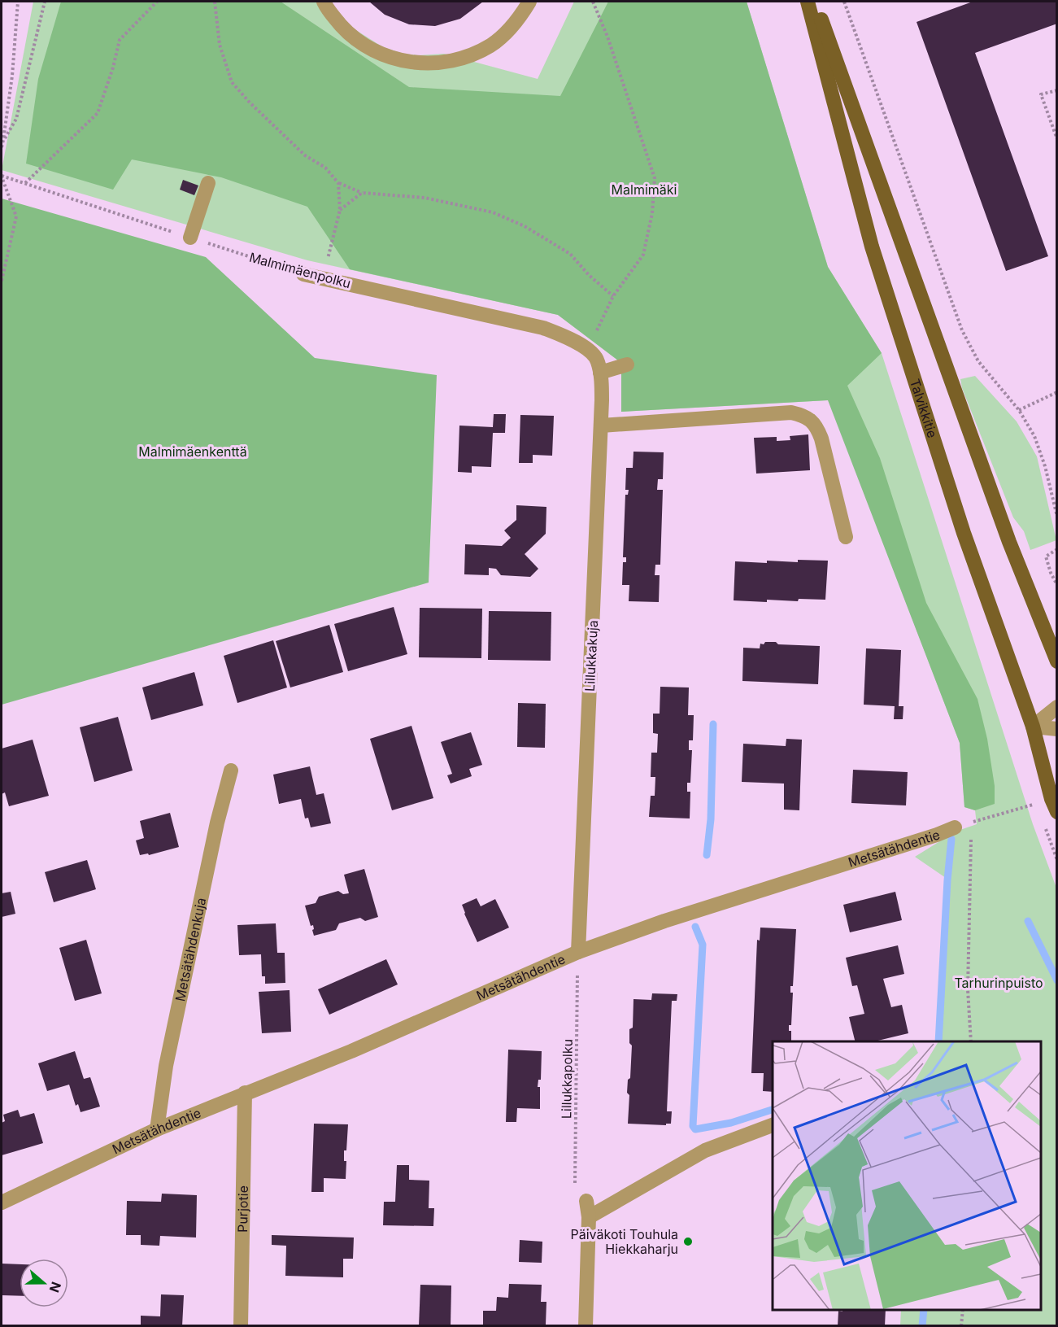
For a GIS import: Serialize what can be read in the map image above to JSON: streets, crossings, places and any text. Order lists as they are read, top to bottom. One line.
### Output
{"streets":{"main road":["Talvikkitie"],"street":["Malmimäenpolku","Lillukkakuja","Metsätähdentie","Metsätähdenkuja","Purjotie"],"path":["Lillukkapolku"]},"crossings":[["Malmimäenpolku","Lillukkakuja"],["Talvikkitie","Metsätähdentie"],["Lillukkakuja","Metsätähdentie"],["Lillukkakuja","Lillukkapolku"],["Metsätähdentie","Metsätähdenkuja"],["Metsätähdentie","Lillukkapolku"],["Metsätähdentie","Purjotie"]],"parks":["Malmimäki","Malmimäenkenttä","Tarhurinpuisto"],"places":["Päiväkoti Touhula Hiekkaharju"],"north":"right"}
